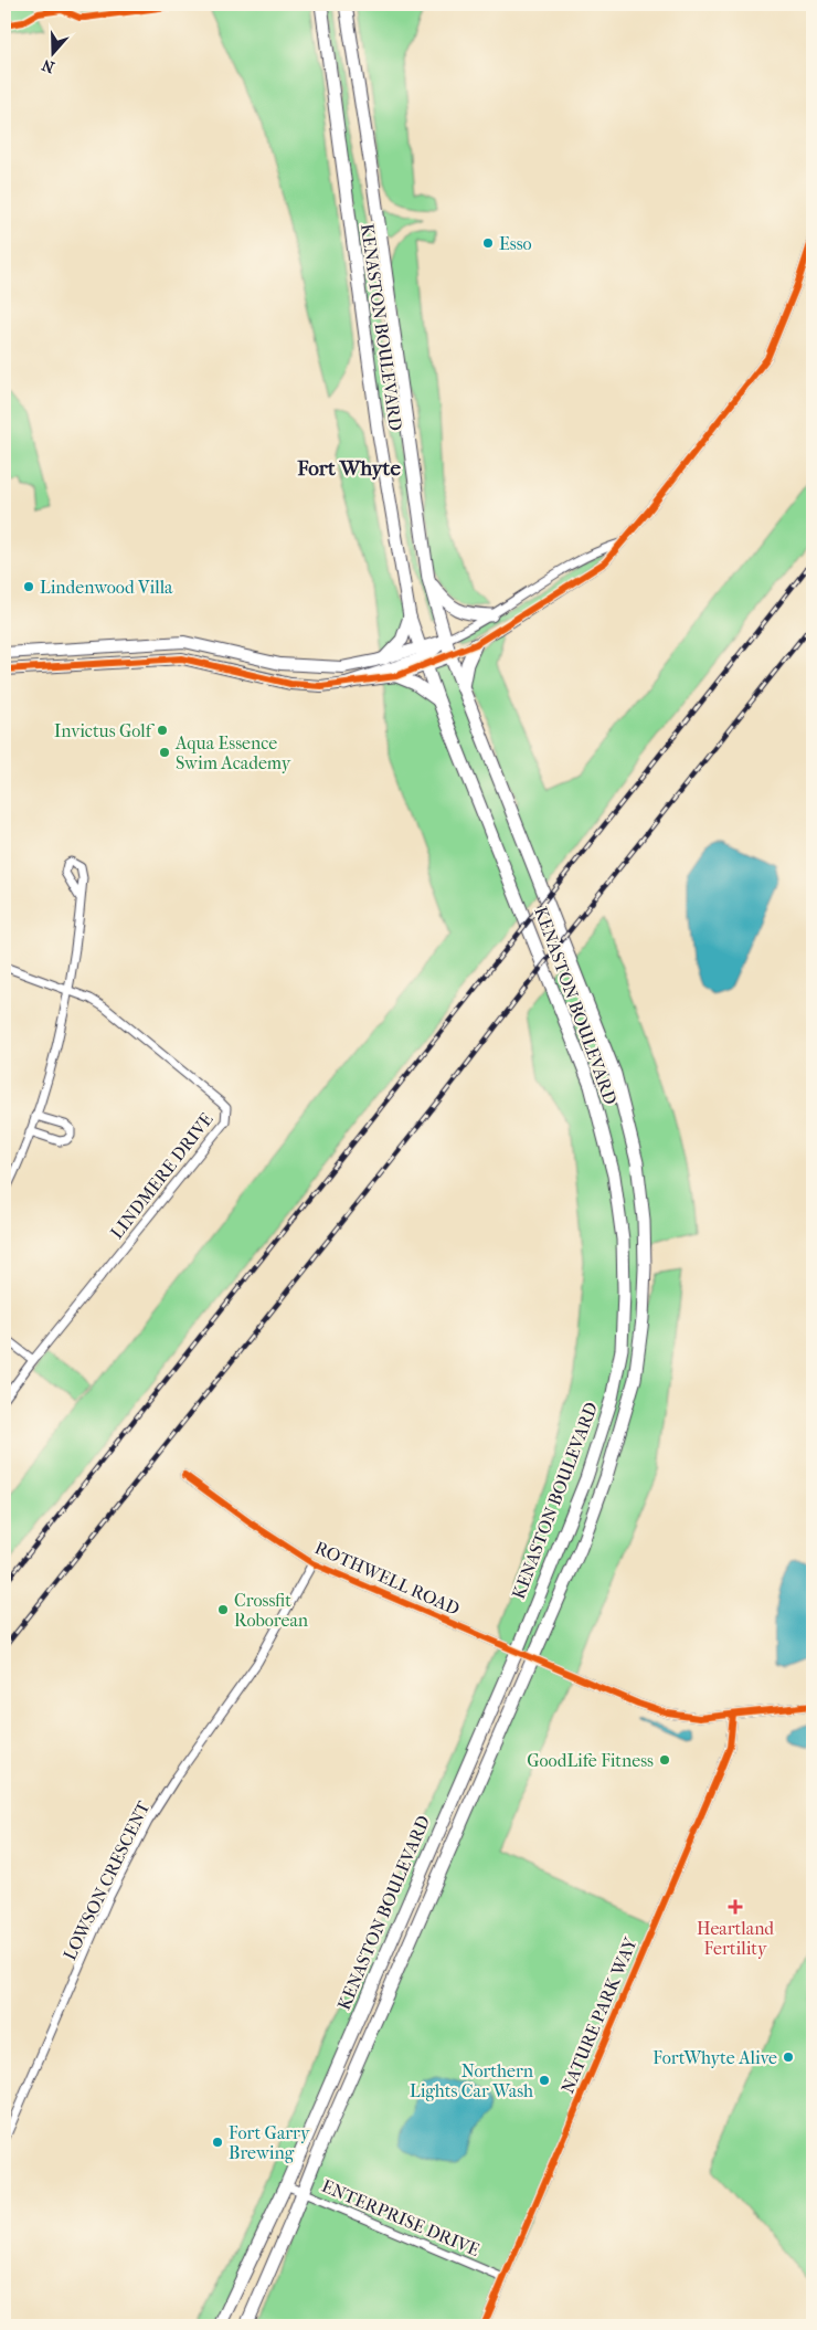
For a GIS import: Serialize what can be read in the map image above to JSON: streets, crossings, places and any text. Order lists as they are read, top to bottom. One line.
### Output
{"streets":{"main road":["KENASTON BOULEVARD"],"street":["LINDMERE DRIVE","ROTHWELL ROAD","LOWSON CRESCENT","NATURE PARK WAY","ENTERPRISE DRIVE"]},"crossings":[["KENASTON BOULEVARD","ROTHWELL ROAD"],["KENASTON BOULEVARD","ENTERPRISE DRIVE"],["ROTHWELL ROAD","LOWSON CRESCENT"],["ROTHWELL ROAD","NATURE PARK WAY"],["NATURE PARK WAY","ENTERPRISE DRIVE"]],"districts":["Fort Whyte"],"places":{"other":["Esso","Lindenwood Villa","Invictus Golf","Aqua Essence Swim Academy","Crossfit Roborean","GoodLife Fitness","FortWhyte Alive","Northern Lights Car Wash","Fort Garry Brewing"],"health":["Heartland Fertility"]},"north":"bottom"}
